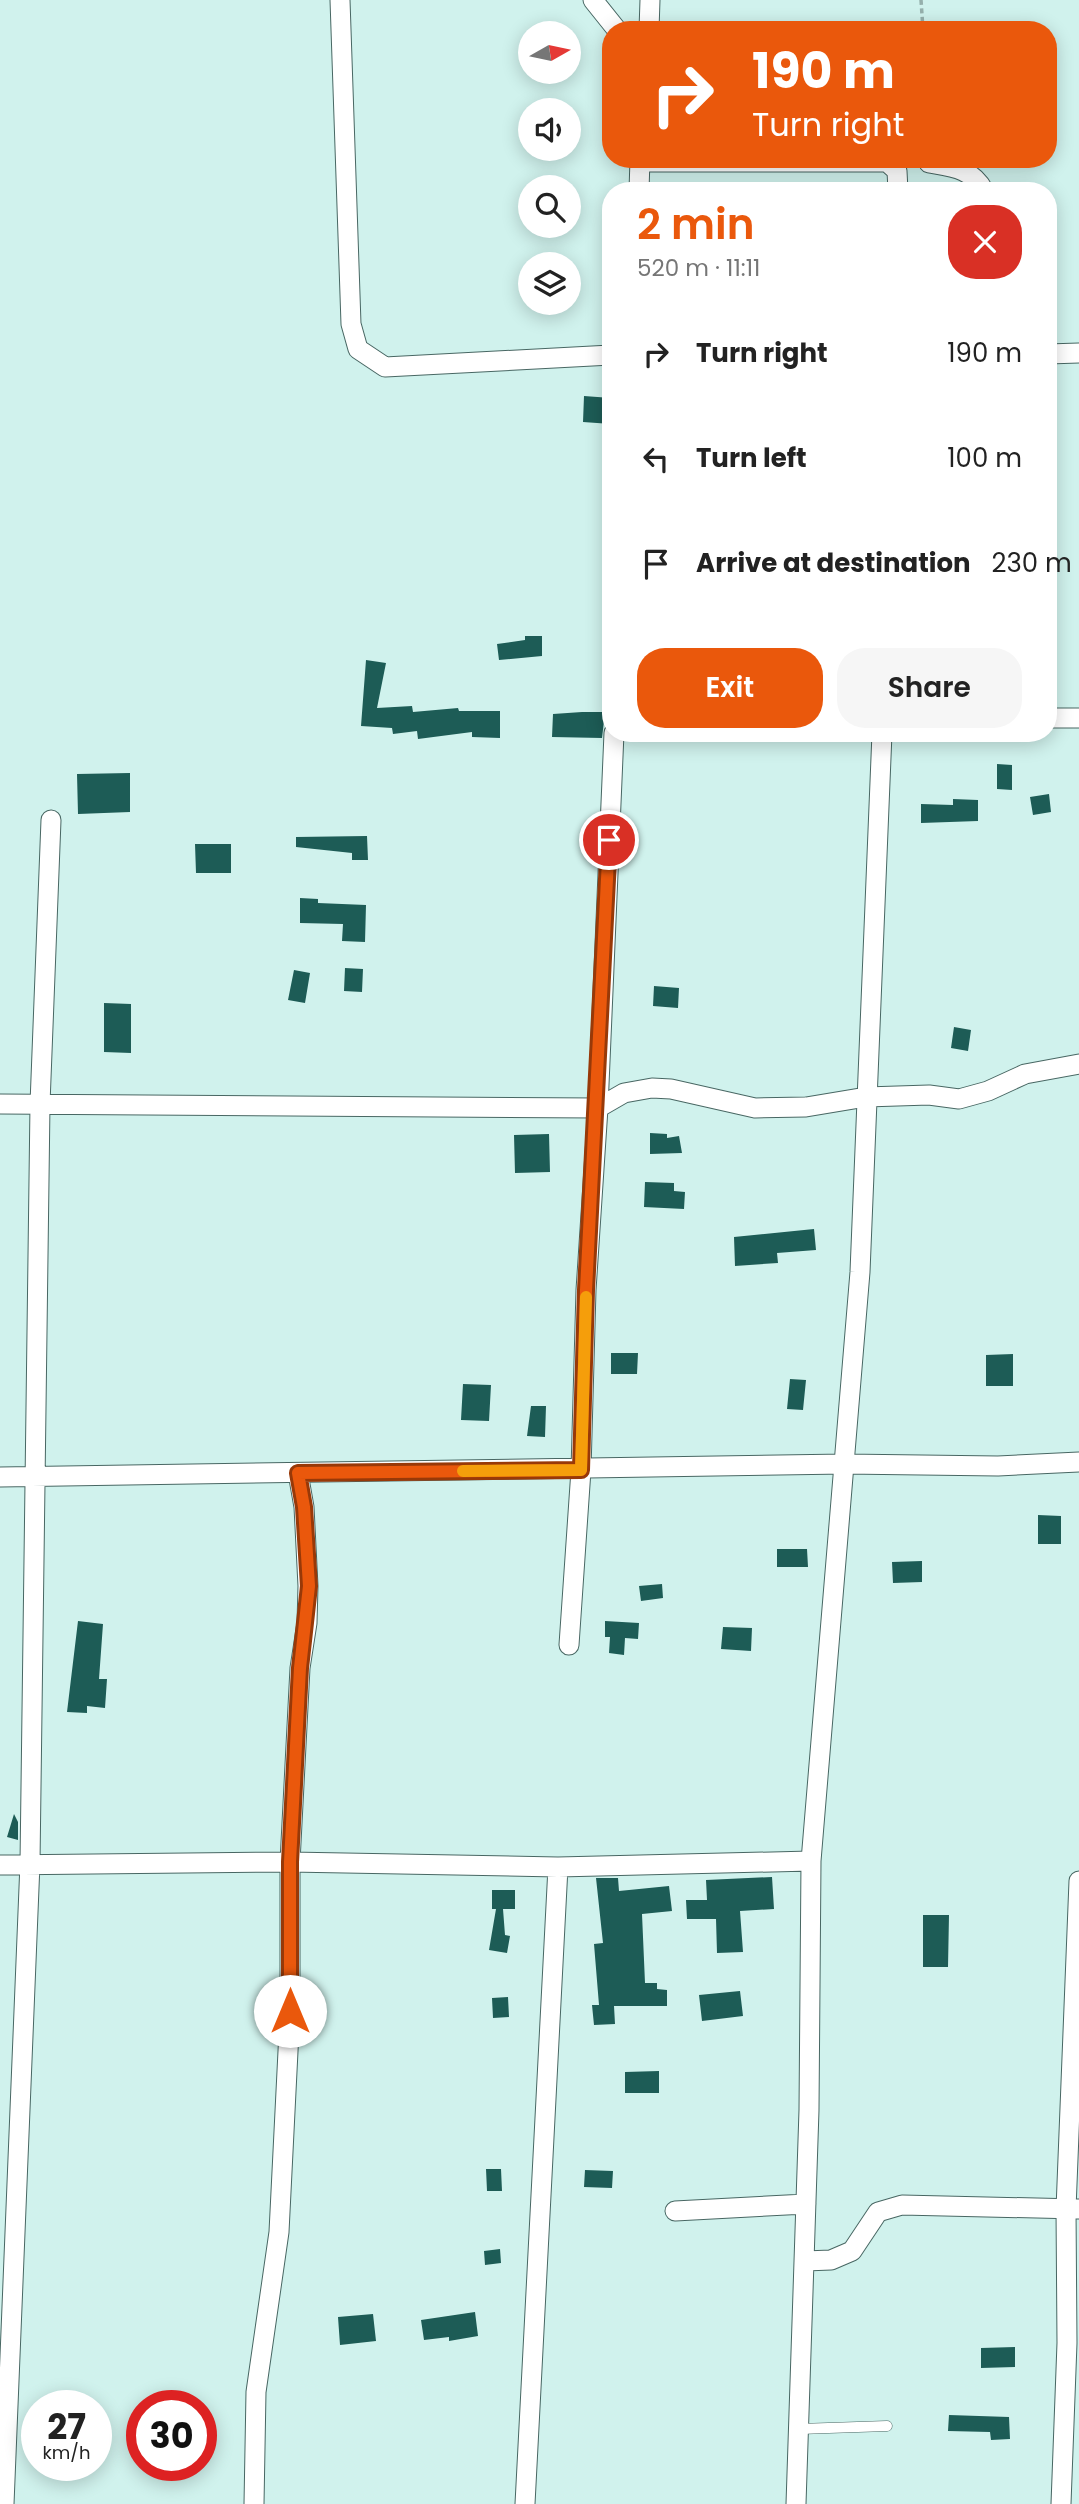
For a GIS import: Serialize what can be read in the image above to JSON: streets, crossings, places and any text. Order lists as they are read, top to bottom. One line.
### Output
{"north":"right","page":{"turn":["190 m","Turn right"],"heading":["2 min","520 m · 11:11"],"list":[{"name":"Turn right","value":"190 m"},{"name":"Turn left","value":"100 m"},{"name":"Arrive at destination","value":"230 m"}],"buttons":["Exit","Share"],"speed":"27 km/h","limit":"30"}}
